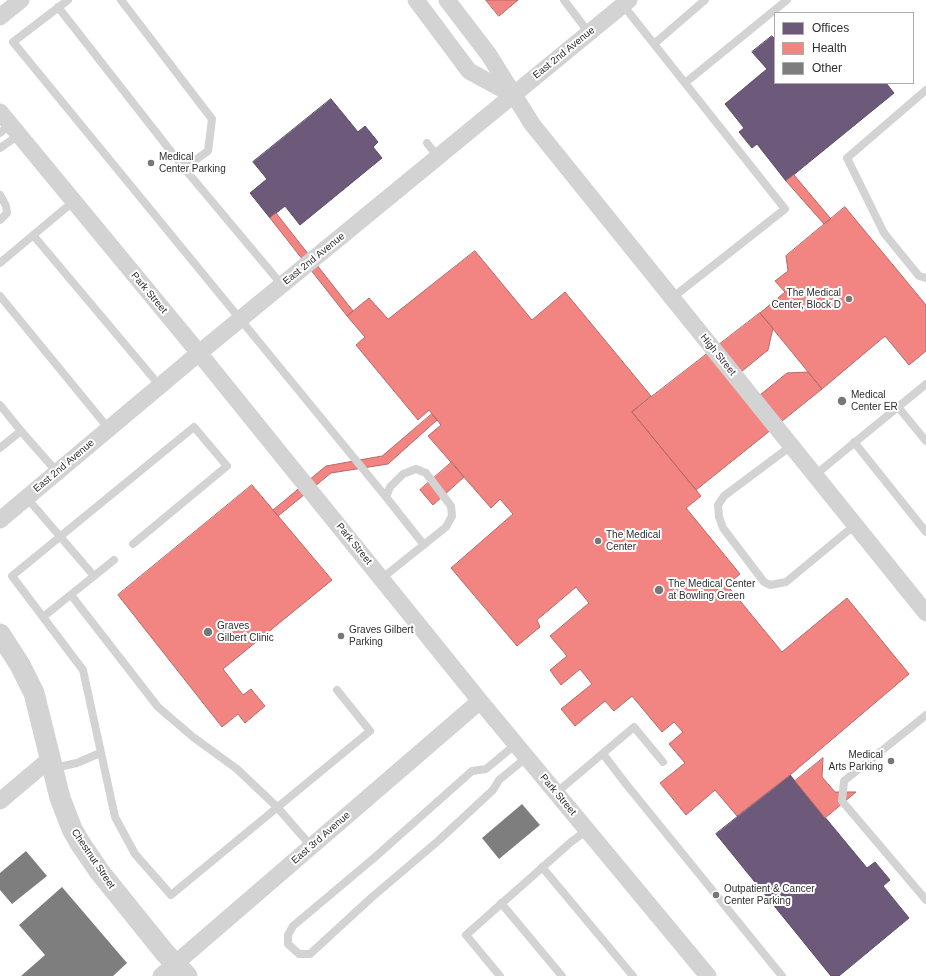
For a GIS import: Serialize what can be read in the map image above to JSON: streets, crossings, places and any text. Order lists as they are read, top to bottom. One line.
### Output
{"streets":{"street":["East 2nd Avenue","Park Street","High Street","East 3rd Avenue","Chestnut Street"]},"crossings":[["East 2nd Avenue","Park Street"],["East 2nd Avenue","High Street"],["Park Street","East 3rd Avenue"],["East 3rd Avenue","Chestnut Street"]],"places":["Medical Center Parking","The Medical Center, Block D","Medical Center ER","The Medical Center","The Medical Center at Bowling Green","Graves Gilbert Clinic","Graves Gilbert Parking","Medical Arts Parking","Outpatient & Cancer Center Parking"],"legend":["Offices","Health","Other"]}
